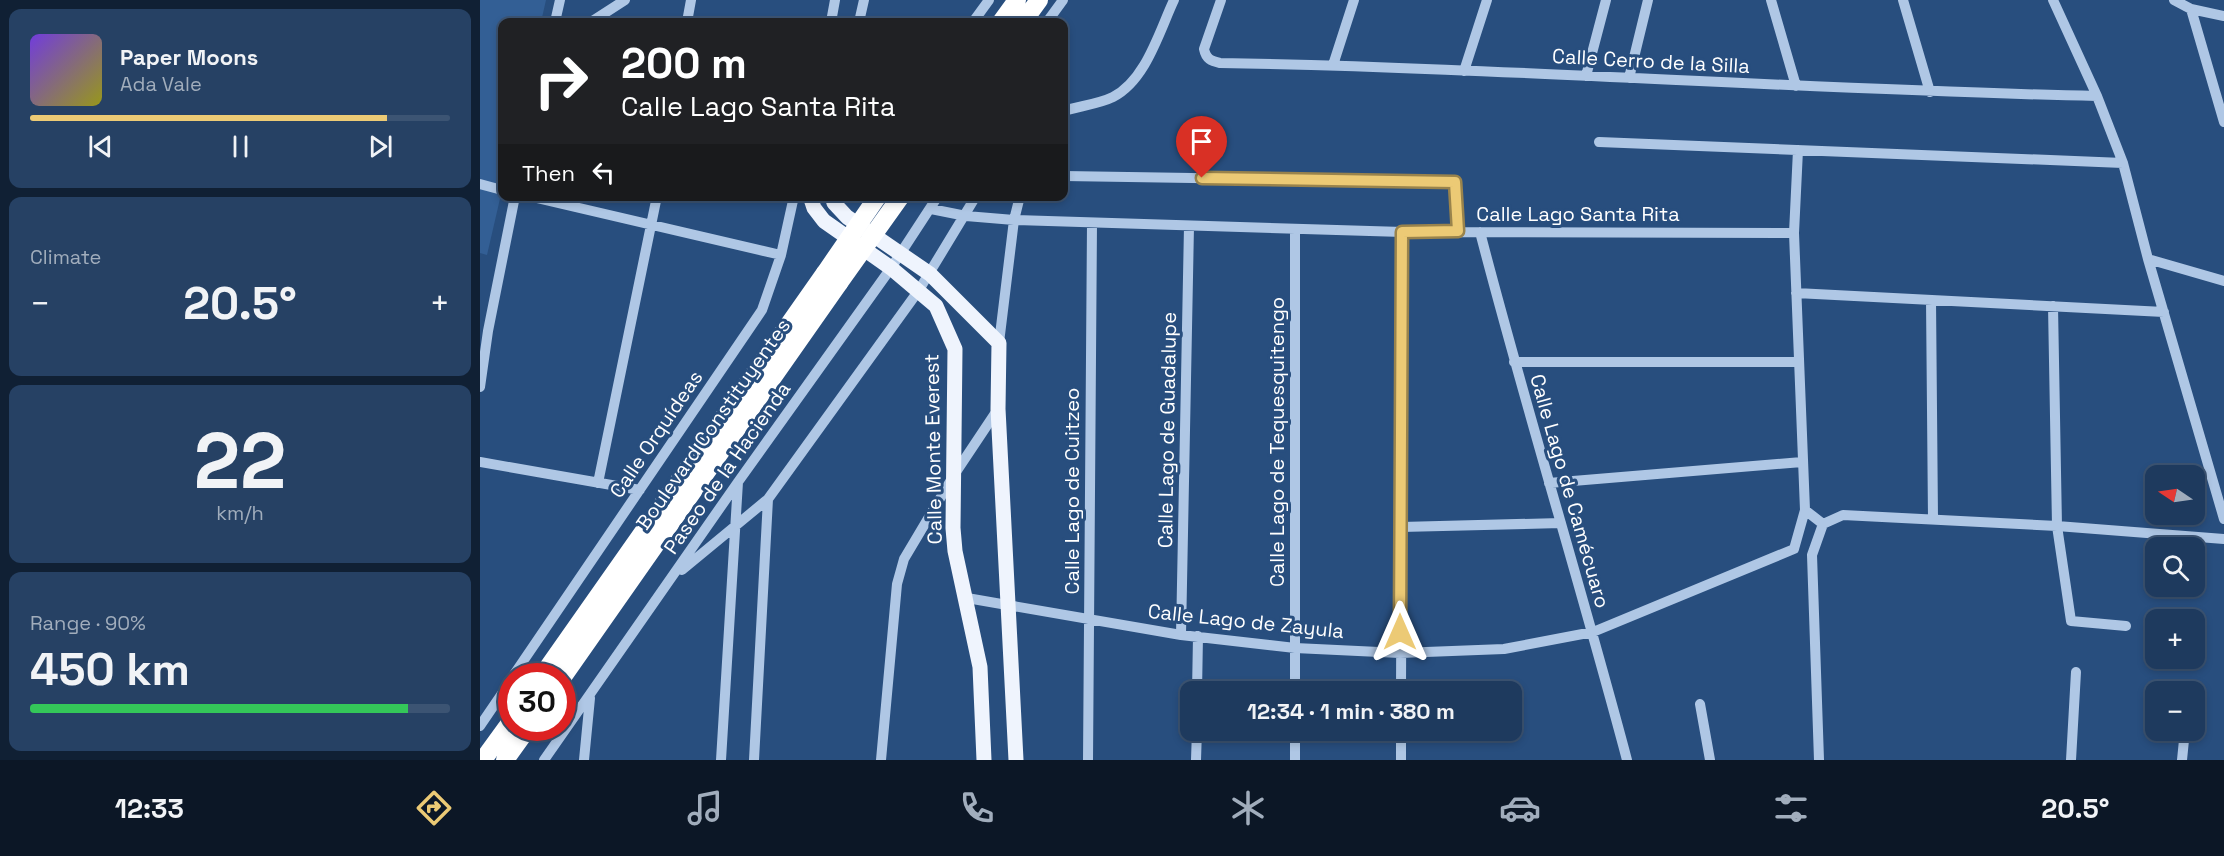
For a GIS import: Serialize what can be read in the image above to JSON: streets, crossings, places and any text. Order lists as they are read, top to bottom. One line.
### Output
{"streets":{"highway":["Boulevard Constituyentes"],"main road":["Calle Monte Everest"],"street":["Calle Cerro de la Silla","Calle Lago Santa Rita","Calle Lago de Guadalupe","Calle Orquídeas","Calle Lago de Tequesquitengo","Paseo de la Hacienda","Calle Lago de Cuitzeo","Calle Lago de Camécuaro","Calle Lago de Zayula"]},"crossings":[["Calle Lago Santa Rita","Calle Lago de Guadalupe"],["Calle Lago Santa Rita","Calle Lago de Tequesquitengo"],["Calle Lago Santa Rita","Paseo de la Hacienda"],["Calle Lago Santa Rita","Calle Lago de Cuitzeo"],["Calle Lago Santa Rita","Calle Lago de Camécuaro"],["Calle Lago de Guadalupe","Calle Lago de Zayula"],["Calle Lago de Tequesquitengo","Calle Lago de Zayula"],["Calle Monte Everest","Paseo de la Hacienda"],["Calle Monte Everest","Calle Lago de Zayula"],["Calle Lago de Cuitzeo","Calle Lago de Zayula"],["Calle Lago de Camécuaro","Calle Lago de Zayula"]],"north":"left","page":{"turn":["200 m","Calle Lago Santa Rita"],"song":["Paper Moons","Ada Vale"],"then":"Then","tile":["Climate",["22","km/h"],["Range · 90%","450 km"]],"heat":["−","20.5°","+"],"map_buttons":["+","−"],"limit":"30","trip":"12:34 · 1 min · 380 m","tabs":["12:33","20.5°"]}}
